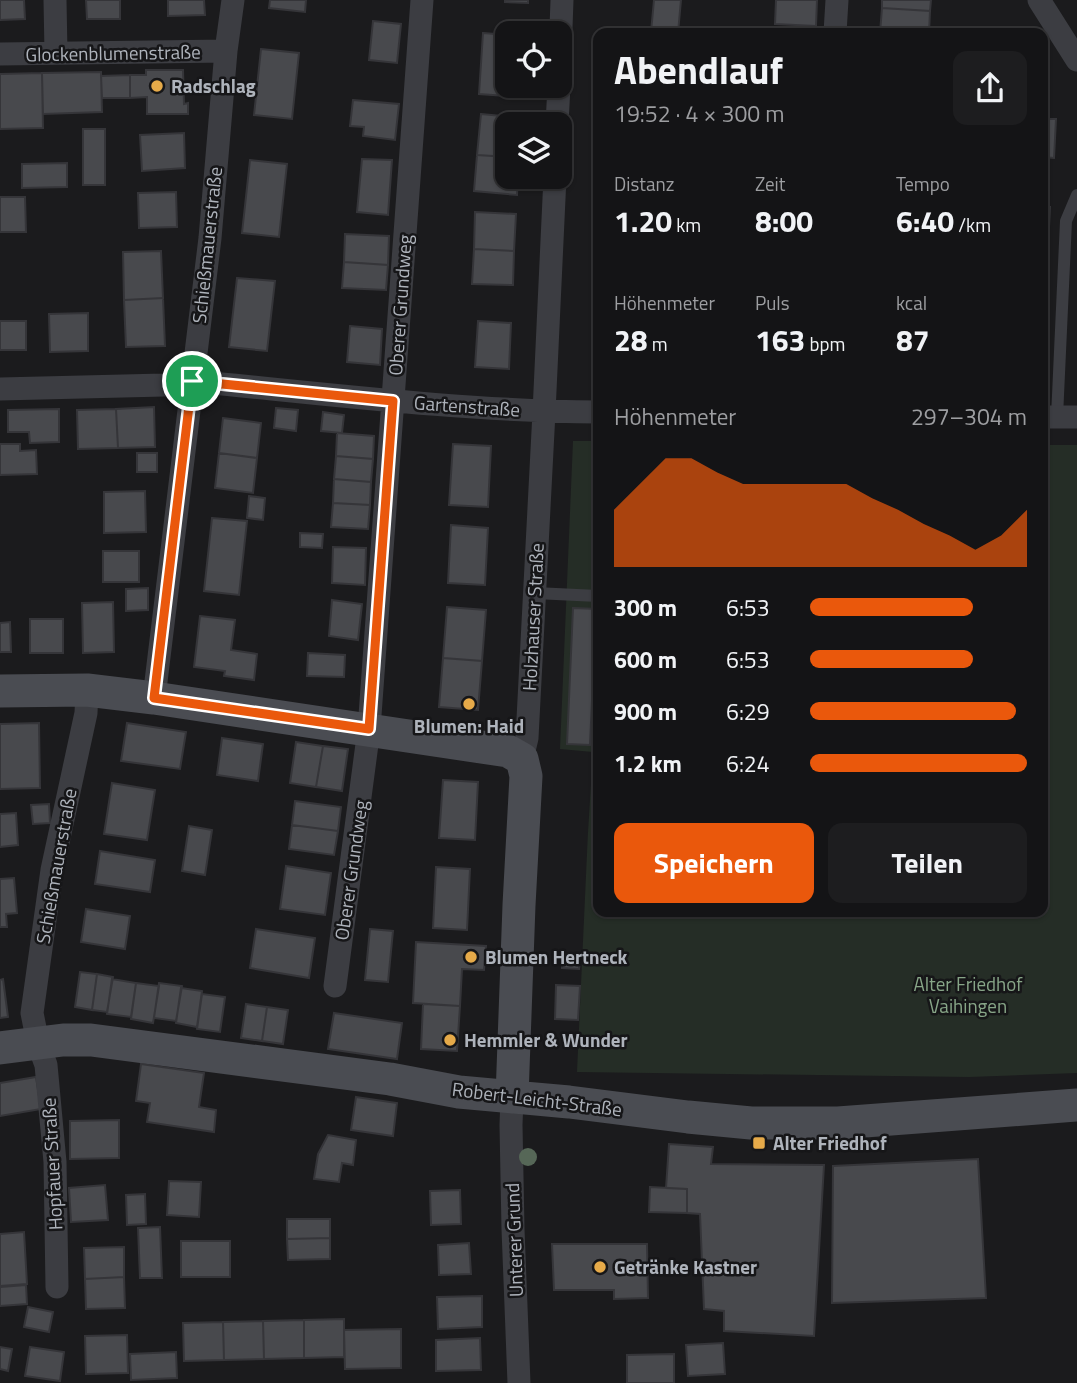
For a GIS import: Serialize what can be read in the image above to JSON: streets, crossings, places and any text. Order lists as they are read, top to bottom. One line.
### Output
{"streets":{"street":["Glockenblumenstraße","Schießmauerstraße","Oberer Grundweg","Gartenstraße","Holzhauser Straße","Robert-Leicht-Straße","Hopfauer Straße","Unterer Grund"]},"crossings":[["Glockenblumenstraße","Schießmauerstraße"],["Schießmauerstraße","Gartenstraße"],["Schießmauerstraße","Robert-Leicht-Straße"],["Schießmauerstraße","Hopfauer Straße"],["Oberer Grundweg","Gartenstraße"],["Gartenstraße","Holzhauser Straße"],["Holzhauser Straße","Robert-Leicht-Straße"],["Holzhauser Straße","Unterer Grund"],["Robert-Leicht-Straße","Hopfauer Straße"],["Robert-Leicht-Straße","Unterer Grund"]],"parks":["Alter Friedhof Vaihingen"],"places":{"other":["Radschlag","Blumen: Haid","Blumen Hertneck","Hemmler & Wunder","Getränke Kastner"],"transit":["Alter Friedhof"]},"page":{"heading":["Abendlauf","19:52 · 4 × 300 m"],"stats":[["Distanz","1.20 km"],["Zeit","8:00"],["Tempo","6:40 /km"],["Höhenmeter","28 m"],["Puls","163 bpm"],["kcal","87"]],"chart":["Höhenmeter","297–304 m"],"list":[{"name":"300 m","note":"6:53"},{"name":"600 m","note":"6:53"},{"name":"900 m","note":"6:29"},{"name":"1.2 km","note":"6:24"}],"buttons":["Speichern","Teilen"]}}
